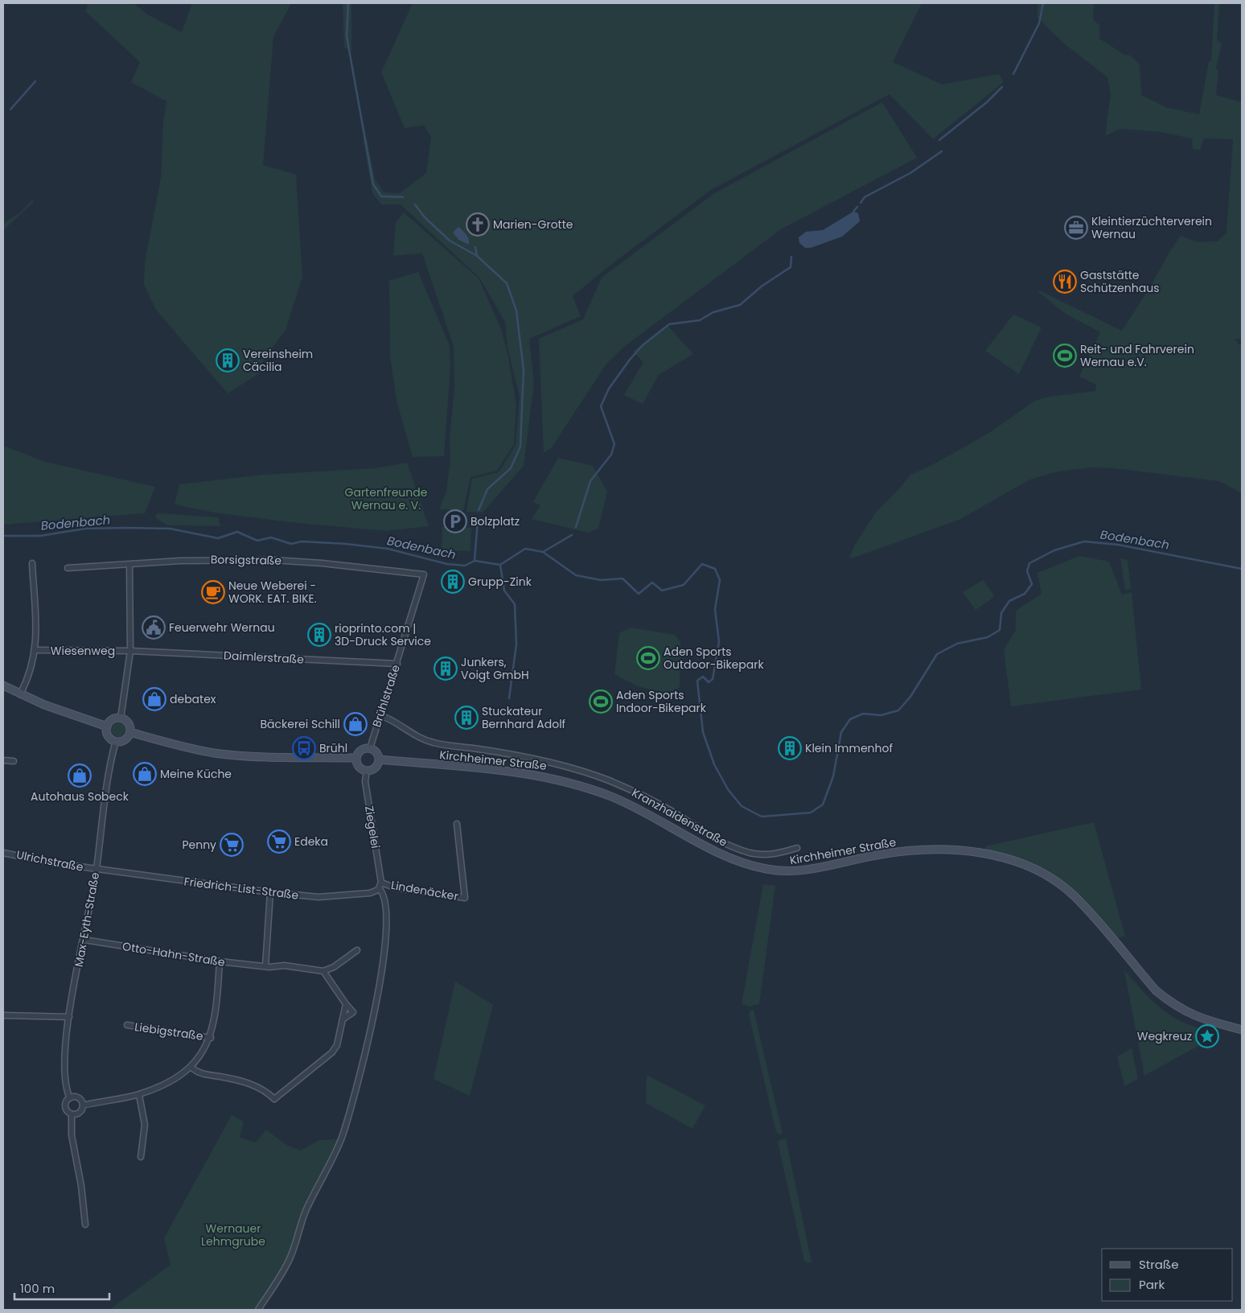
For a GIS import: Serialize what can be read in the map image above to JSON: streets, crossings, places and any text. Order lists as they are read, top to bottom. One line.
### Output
{"streets":{"main road":["Kirchheimer Straße"],"street":["Borsigstraße","Wiesenweg","Daimlerstraße","Brühlstraße","Kranzhaldenstraße","Ziegelei","Ulrichstraße","Friedrich-List-Straße","Lindenäcker","Max-Eyth-Straße","Otto-Hahn-Straße","Liebigstraße"]},"crossings":[["Borsigstraße","Brühlstraße"],["Wiesenweg","Daimlerstraße"],["Daimlerstraße","Brühlstraße"],["Brühlstraße","Kirchheimer Straße"],["Brühlstraße","Kranzhaldenstraße"],["Brühlstraße","Ziegelei"],["Kirchheimer Straße","Ziegelei"],["Ziegelei","Lindenäcker"],["Ulrichstraße","Friedrich-List-Straße"],["Ulrichstraße","Max-Eyth-Straße"],["Friedrich-List-Straße","Max-Eyth-Straße"],["Max-Eyth-Straße","Otto-Hahn-Straße"]],"water":["Bodenbach"],"parks":["Gartenfreunde Wernau e. V.","Wernauer Lehmgrube"],"places":{"church":["Marien-Grotte"],"office":["Kleintierzüchterverein Wernau"],"restaurant":["Gaststätte Schützenhaus"],"sports":["Reit- und Fahrverein Wernau e.V.","Aden Sports Outdoor-Bikepark","Aden Sports Indoor-Bikepark"],"building":["Vereinsheim Cäcilia","Grupp-Zink","rioprinto.com | 3D-Druck Service","Junkers, Voigt GmbH","Stuckateur Bernhard Adolf","Klein Immenhof"],"parking":["Bolzplatz"],"cafe":["Neue Weberei - WORK. EAT. BIKE."],"public building":["Feuerwehr Wernau"],"shop":["debatex","Bäckerei Schill","Meine Küche","Autohaus Sobeck"],"bus stop":["Brühl"],"supermarket":["Edeka","Penny"],"place":["Wegkreuz"]},"legend":["Straße","Park"],"scale_bar":"100 m"}
